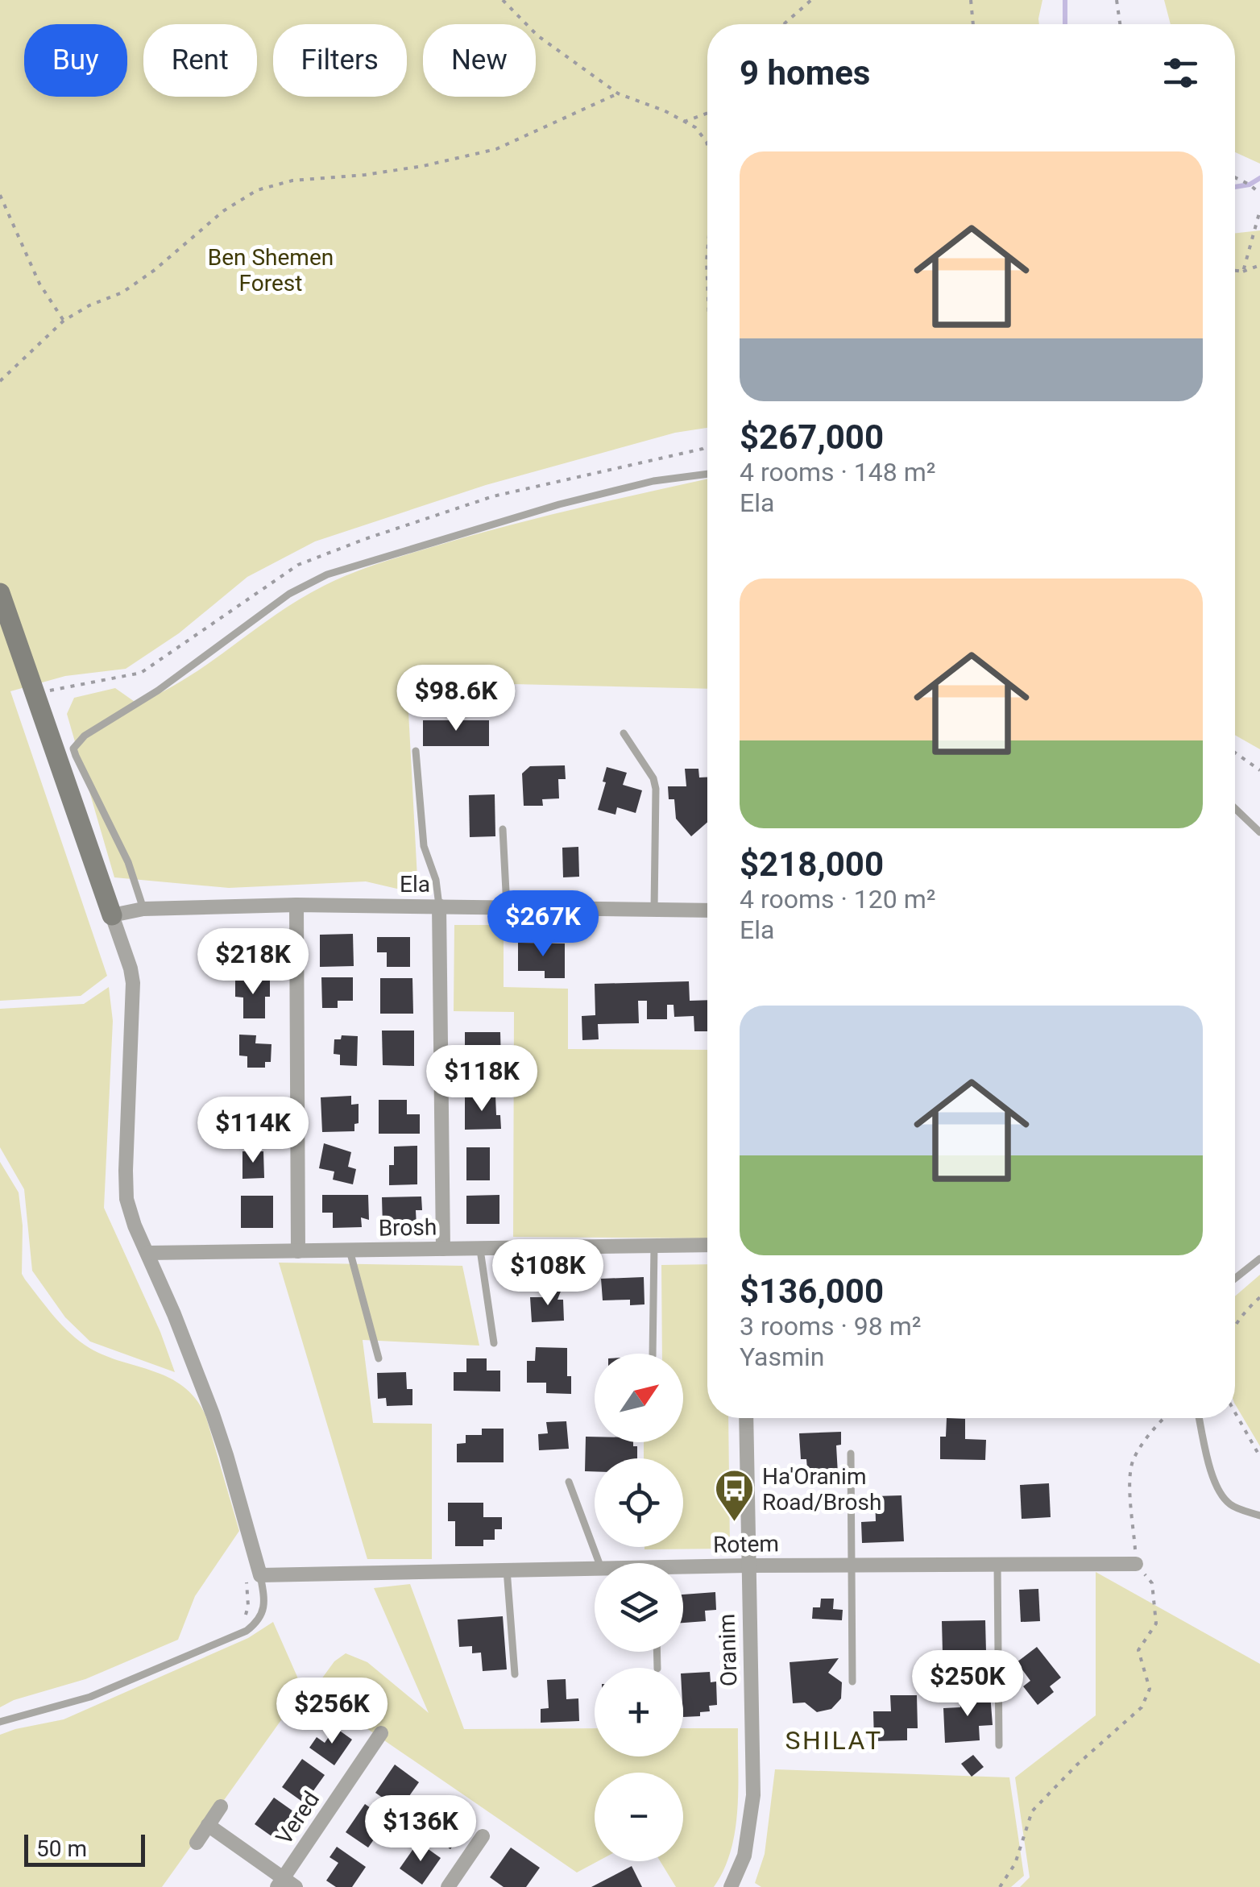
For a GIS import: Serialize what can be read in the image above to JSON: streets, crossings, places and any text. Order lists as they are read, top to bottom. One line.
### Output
{"streets":{"street":["Ela","Brosh","Rotem","Oranim","Vered"]},"crossings":[["Rotem","Oranim"]],"districts":["SHILAT"],"parks":["Ben Shemen Forest"],"places":{"bus stop":["Ha'Oranim Road/Brosh"]},"scale_bar":"50 m","north":"top right","page":{"chip":["Buy","Rent","Filters","New"],"heading":"9 homes","list":[{"name":"$267,000","note":"4 rooms · 148 m² · Ela"},{"name":"$218,000","note":"4 rooms · 120 m² · Ela"},{"name":"$136,000","note":"3 rooms · 98 m² · Yasmin"}],"price":["$98.6K","$267K","$218K","$118K","$114K","$108K","$250K","$256K","$136K"],"map_buttons":["+","−"],"scale":"50 m"}}
